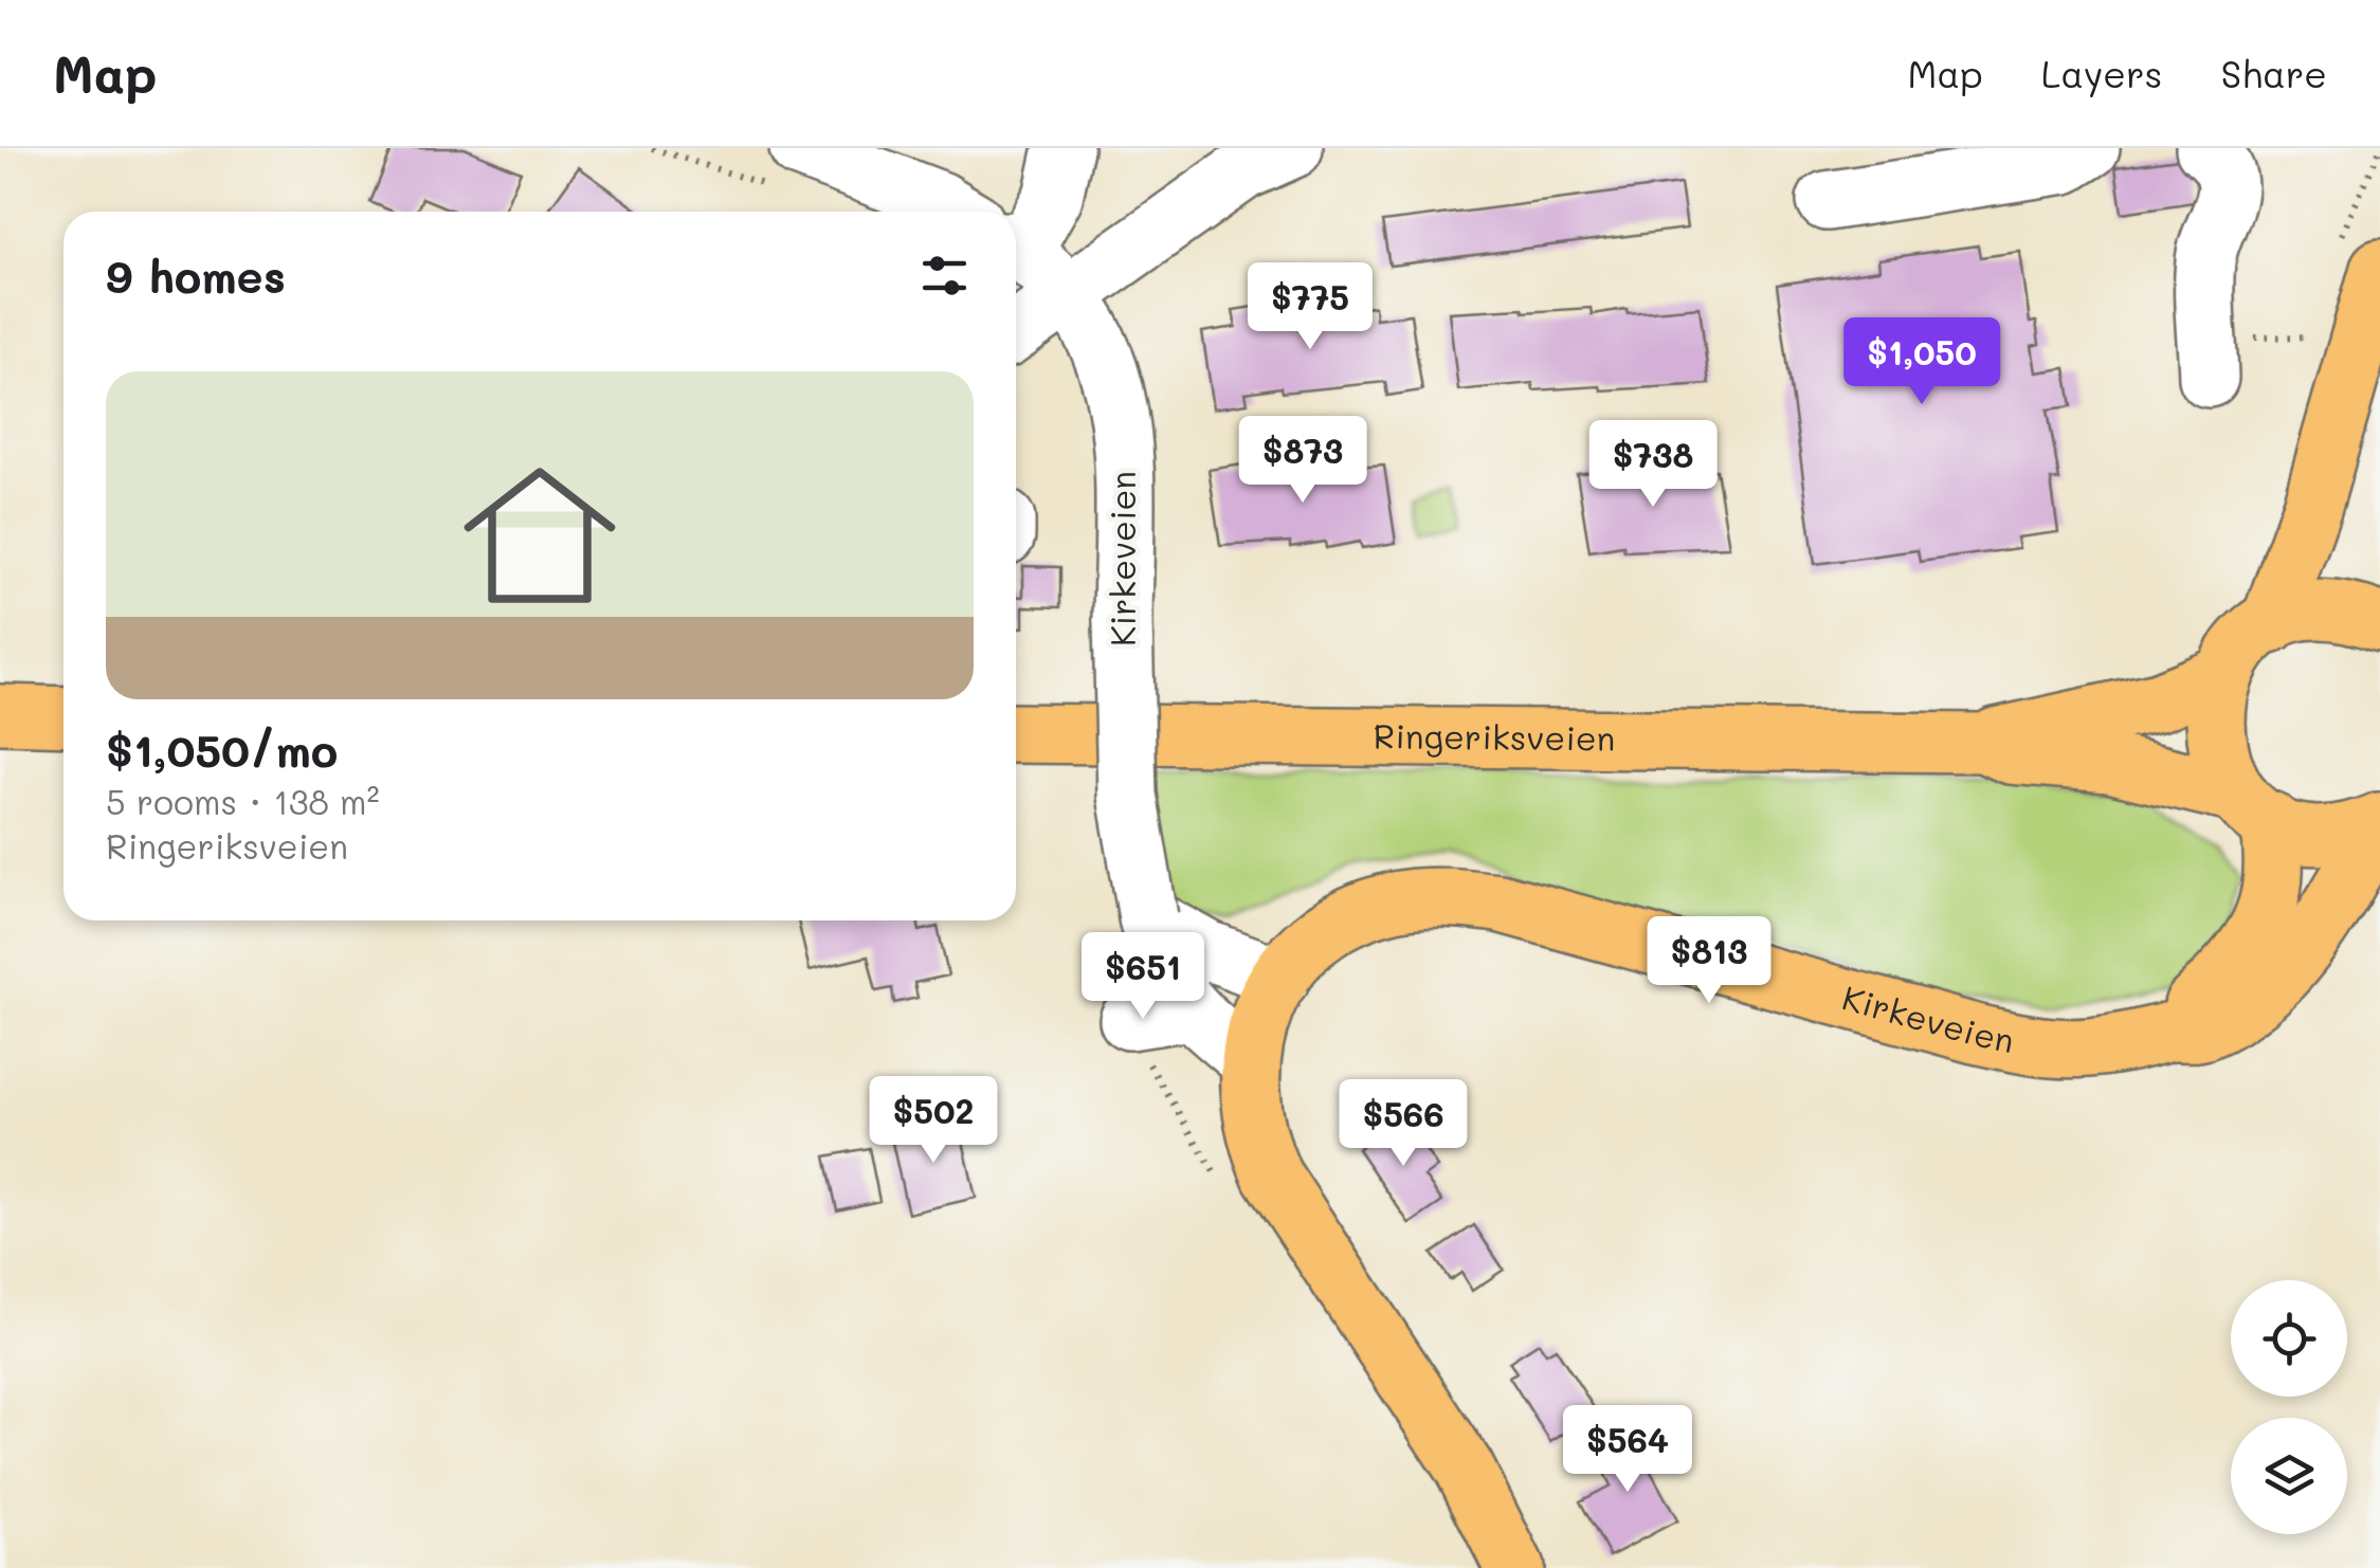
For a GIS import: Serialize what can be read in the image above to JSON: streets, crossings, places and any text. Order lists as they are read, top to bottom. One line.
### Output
{"streets":{"main road":["Kirkeveien","Ringeriksveien"]},"crossings":[["Kirkeveien","Ringeriksveien"]],"page":{"header":"Map","nav":["Map","Layers","Share"],"heading":"9 homes","price":["$775","$1,050","$873","$738","$813","$651","$502","$566","$564"],"list":[{"name":"$1,050/mo","note":"5 rooms · 138 m² · Ringeriksveien"}]}}
